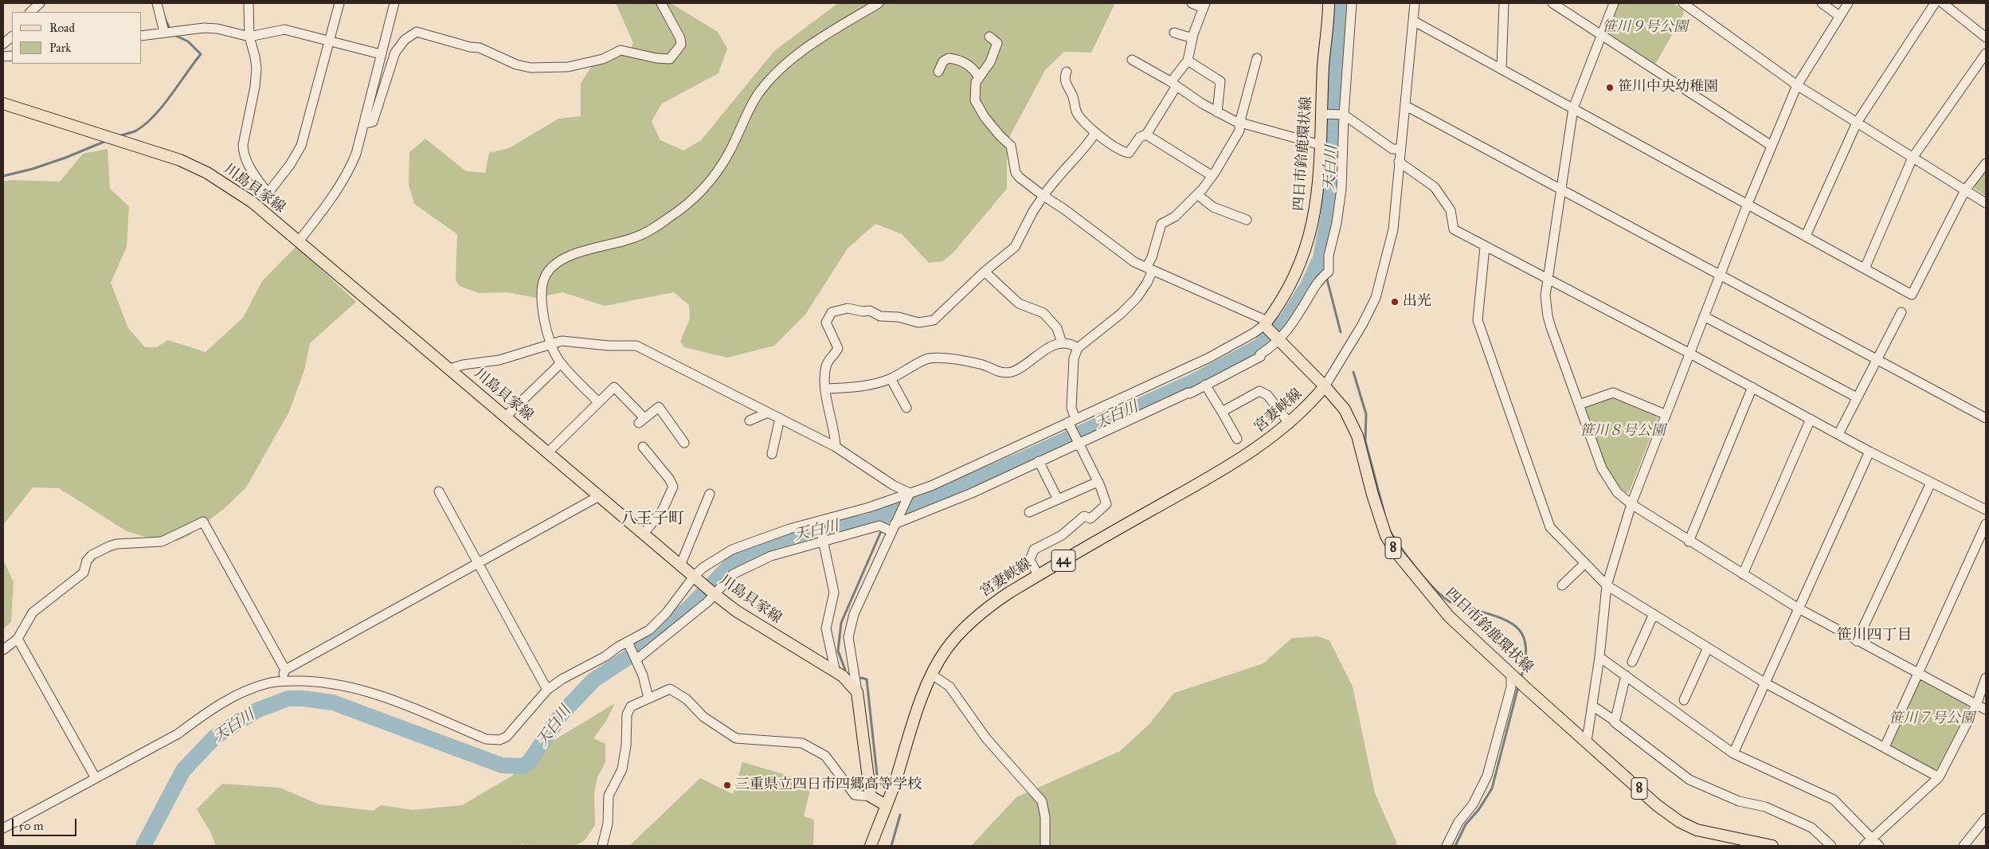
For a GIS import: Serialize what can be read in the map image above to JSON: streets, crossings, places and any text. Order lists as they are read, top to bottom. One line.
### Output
{"streets":{"main road":["四日市鈴鹿環状線","川島貝家線","宮妻峡線","8","44"]},"crossings":[["四日市鈴鹿環状線","宮妻峡線"]],"districts":["八王子町","笹川四丁目"],"water":["天白川"],"parks":["笹川９号公園","笹川８号公園","笹川７号公園"],"places":["笹川中央幼稚園","出光","三重県立四日市四郷高等学校"],"legend":["Road","Park"],"scale_bar":"50 m"}
